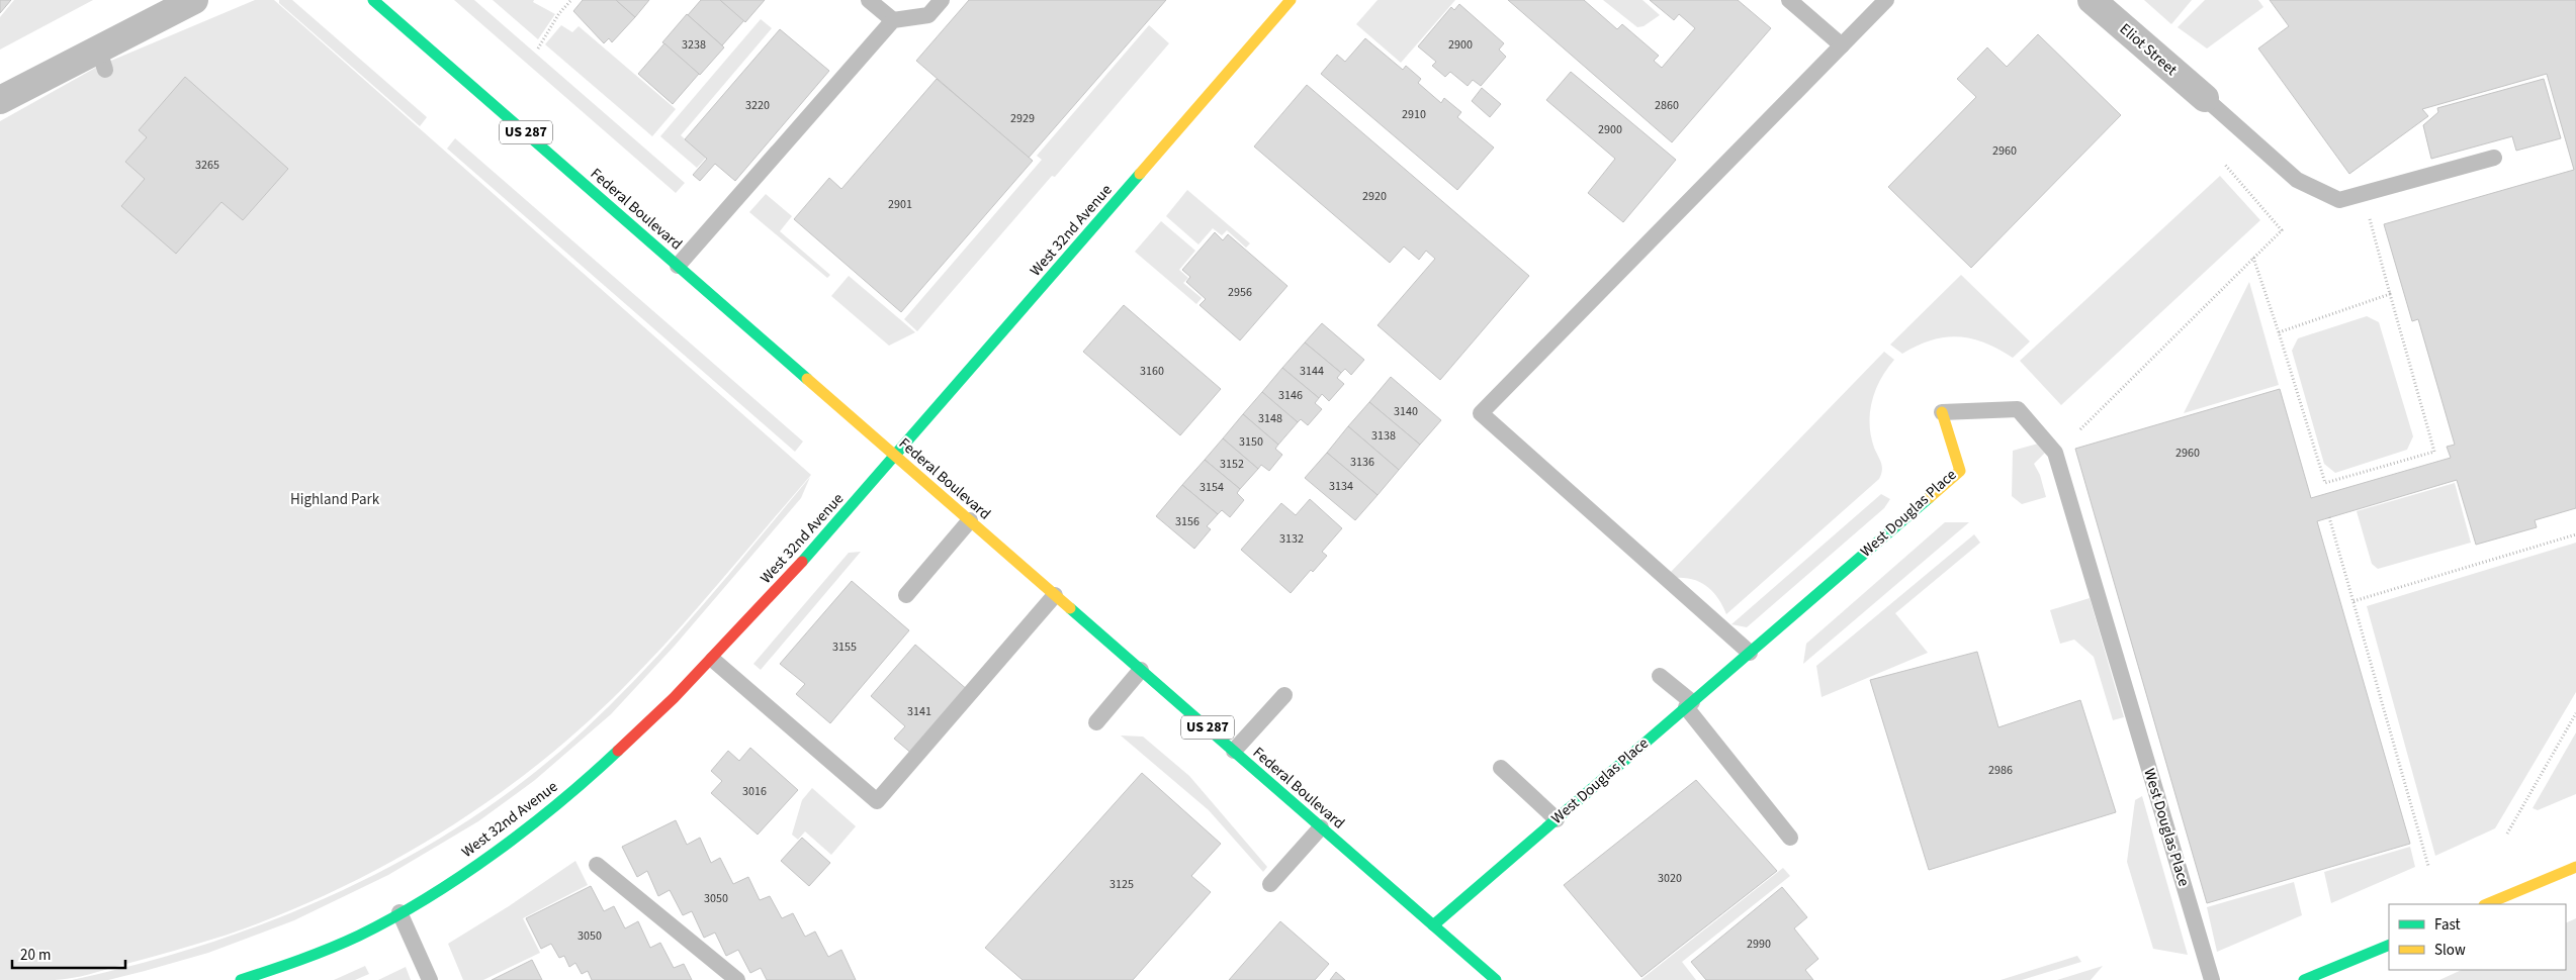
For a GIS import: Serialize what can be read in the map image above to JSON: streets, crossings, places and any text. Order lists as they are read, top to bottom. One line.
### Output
{"streets":{"street":["Eliot Street","US 287","Federal Boulevard","West 32nd Avenue","West Douglas Place"]},"crossings":[["Federal Boulevard","West 32nd Avenue"],["Federal Boulevard","West Douglas Place"]],"parks":["Highland Park"],"house_numbers":["3238","2900","3220","2860","2910","2929","2900","2960","3265","2920","2901","2956","3160","3144","3146","3140","3148","3138","3150","2960","3136","3152","3134","3154","3156","3132","3155","3141","2986","3016","3020","3125","3050","3050","2990"],"legend":["Fast","Slow"],"scale_bar":"20 m"}
